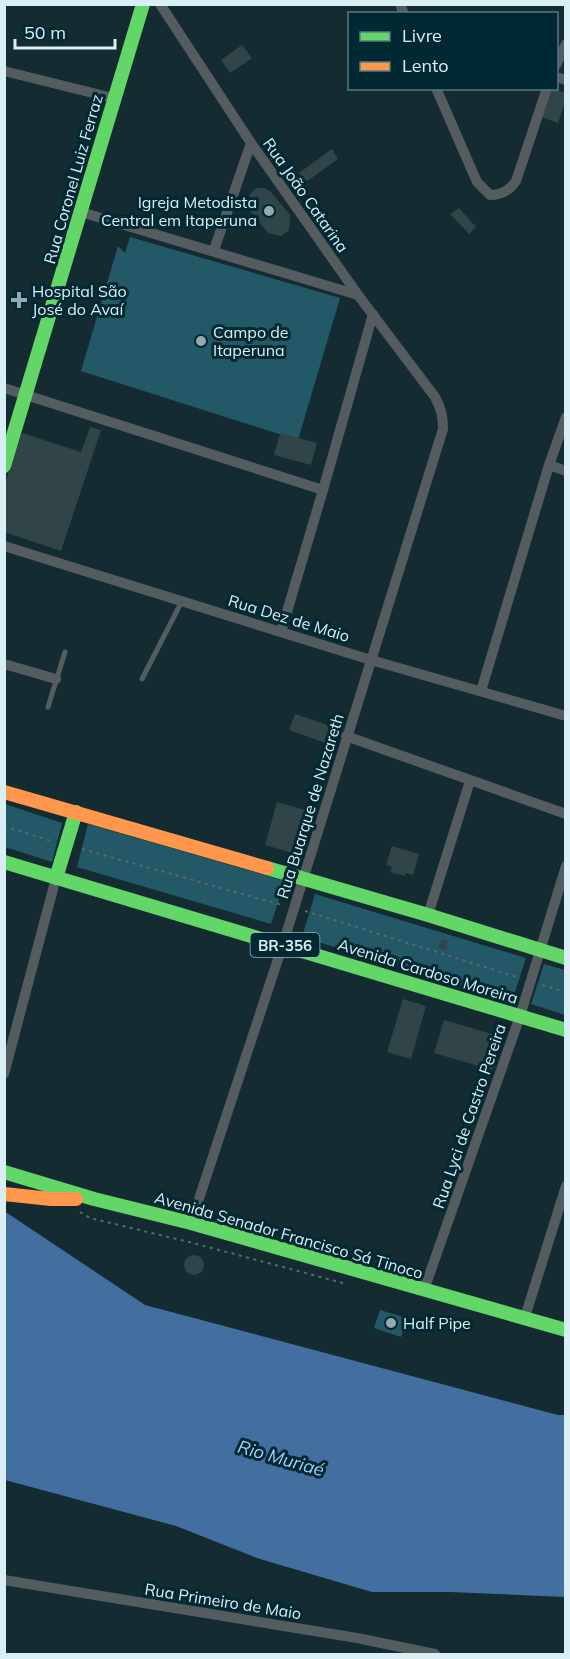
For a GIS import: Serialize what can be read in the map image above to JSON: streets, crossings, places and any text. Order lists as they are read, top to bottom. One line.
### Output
{"streets":{"main road":["Rua Coronel Luiz Ferraz","BR-356","Avenida Cardoso Moreira","Avenida Senador Francisco Sá Tinoco"],"street":["Rua João Catarina","Rua Dez de Maio","Rua Buarque de Nazareth","Rua Lyci de Castro Pereira","Rua Primeiro de Maio"]},"crossings":[["Rua João Catarina","Rua Buarque de Nazareth"],["Rua Dez de Maio","Rua Buarque de Nazareth"],["Rua Buarque de Nazareth","Avenida Cardoso Moreira"],["Rua Buarque de Nazareth","Avenida Senador Francisco Sá Tinoco"],["Avenida Cardoso Moreira","Rua Lyci de Castro Pereira"],["Rua Lyci de Castro Pereira","Avenida Senador Francisco Sá Tinoco"]],"water":["Rio Muriaé"],"places":{"other":["Igreja Metodista Central em Itaperuna","Campo de Itaperuna","Half Pipe"],"health":["Hospital São José do Avaí"]},"legend":["Livre","Lento"],"scale_bar":"50 m"}
